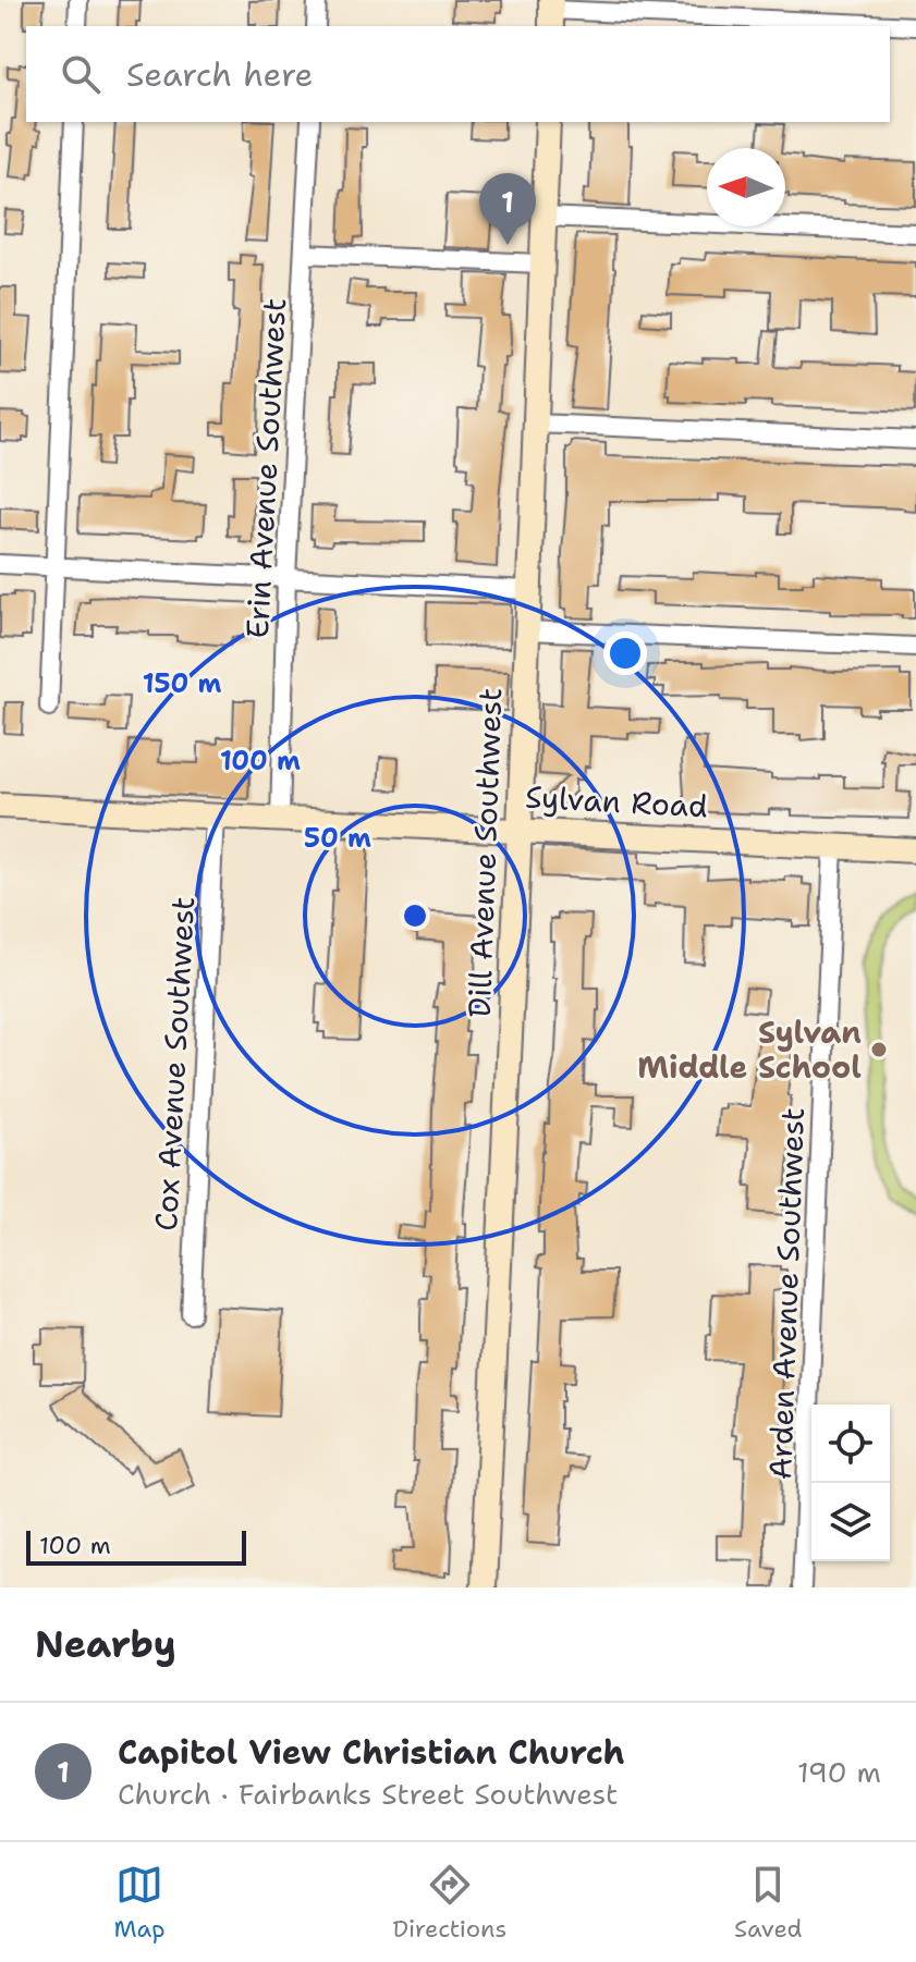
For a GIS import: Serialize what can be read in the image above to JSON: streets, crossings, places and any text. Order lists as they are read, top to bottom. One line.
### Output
{"streets":{"main road":["Sylvan Road","Dill Avenue Southwest"],"street":["Erin Avenue Southwest","Cox Avenue Southwest","Arden Avenue Southwest"]},"crossings":[["Erin Avenue Southwest","Sylvan Road"],["Sylvan Road","Dill Avenue Southwest"],["Sylvan Road","Cox Avenue Southwest"],["Sylvan Road","Arden Avenue Southwest"]],"places":["Sylvan Middle School"],"scale_bar":"100 m","north":"left","page":{"search":"Search here","pins":"1","scale":"100 m","heading":"Nearby","list":[{"mark":"1","name":"Capitol View Christian Church","note":"Church · Fairbanks Street Southwest","value":"190 m"}],"nav":["Map","Directions","Saved"]},"rings":["150 m","100 m","50 m"]}
